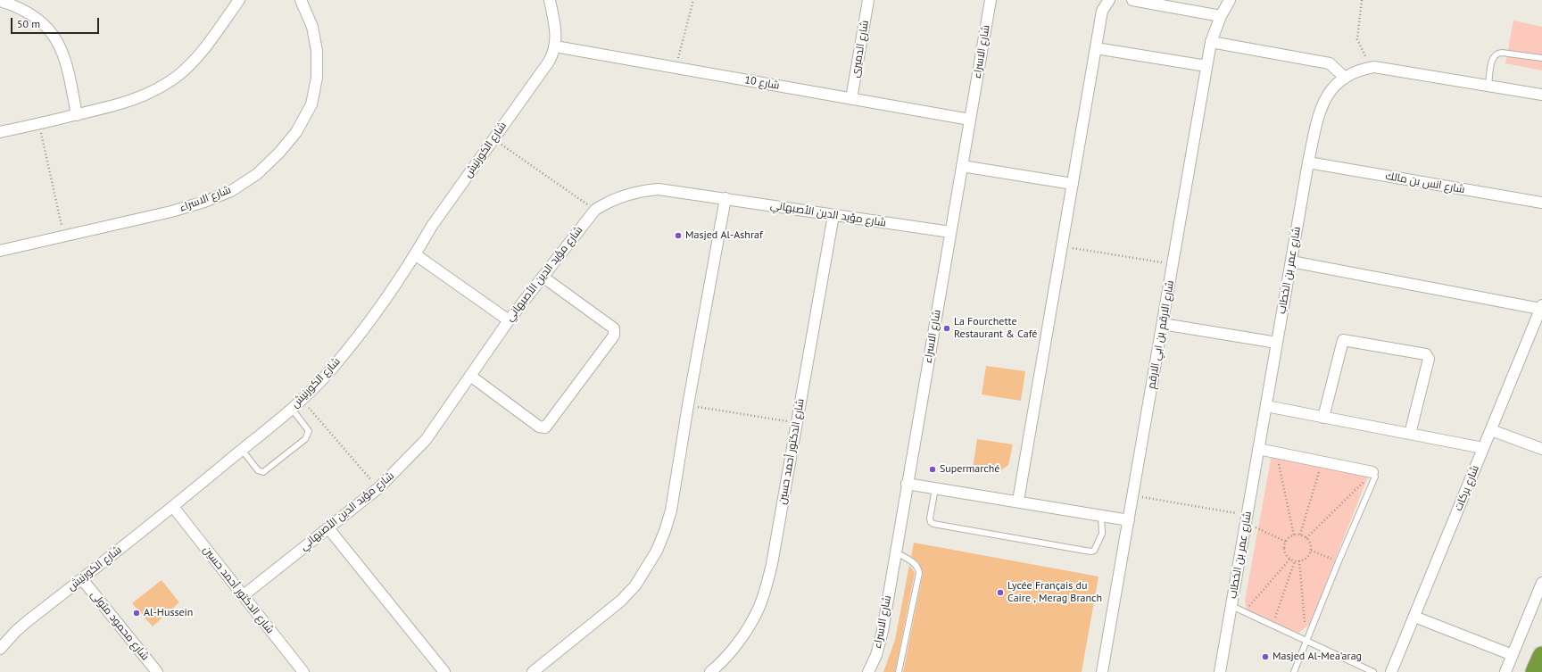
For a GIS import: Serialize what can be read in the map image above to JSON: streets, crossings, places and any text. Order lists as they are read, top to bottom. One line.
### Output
{"streets":{"street":["شارع الدميرى","شارع الاسراء","شارع 10","شارع الكورنيش","شارع انس بن مالك","شارع مؤيد الدين الأصبهاني","شارع عمر بن الخطاب","شارع الارقم بن ابي الارقم","شارع الدكتور أحمد حسين","شارع بركات","شارع محمود متولى"]},"crossings":[["شارع الدميرى","شارع 10"],["شارع الاسراء","شارع 10"],["شارع الاسراء","شارع مؤيد الدين الأصبهاني"],["شارع 10","شارع الكورنيش"],["شارع الكورنيش","شارع الدكتور أحمد حسين"],["شارع الكورنيش","شارع محمود متولى"],["شارع انس بن مالك","شارع عمر بن الخطاب"],["شارع مؤيد الدين الأصبهاني","شارع الدكتور أحمد حسين"]],"places":["Masjed Al-Ashraf","La Fourchette Restaurant & Café","Supermarché","Lycée Français du Caire , Merag Branch","Al-Hussein","Masjed Al-Mea'arag"],"scale_bar":"50 m"}
